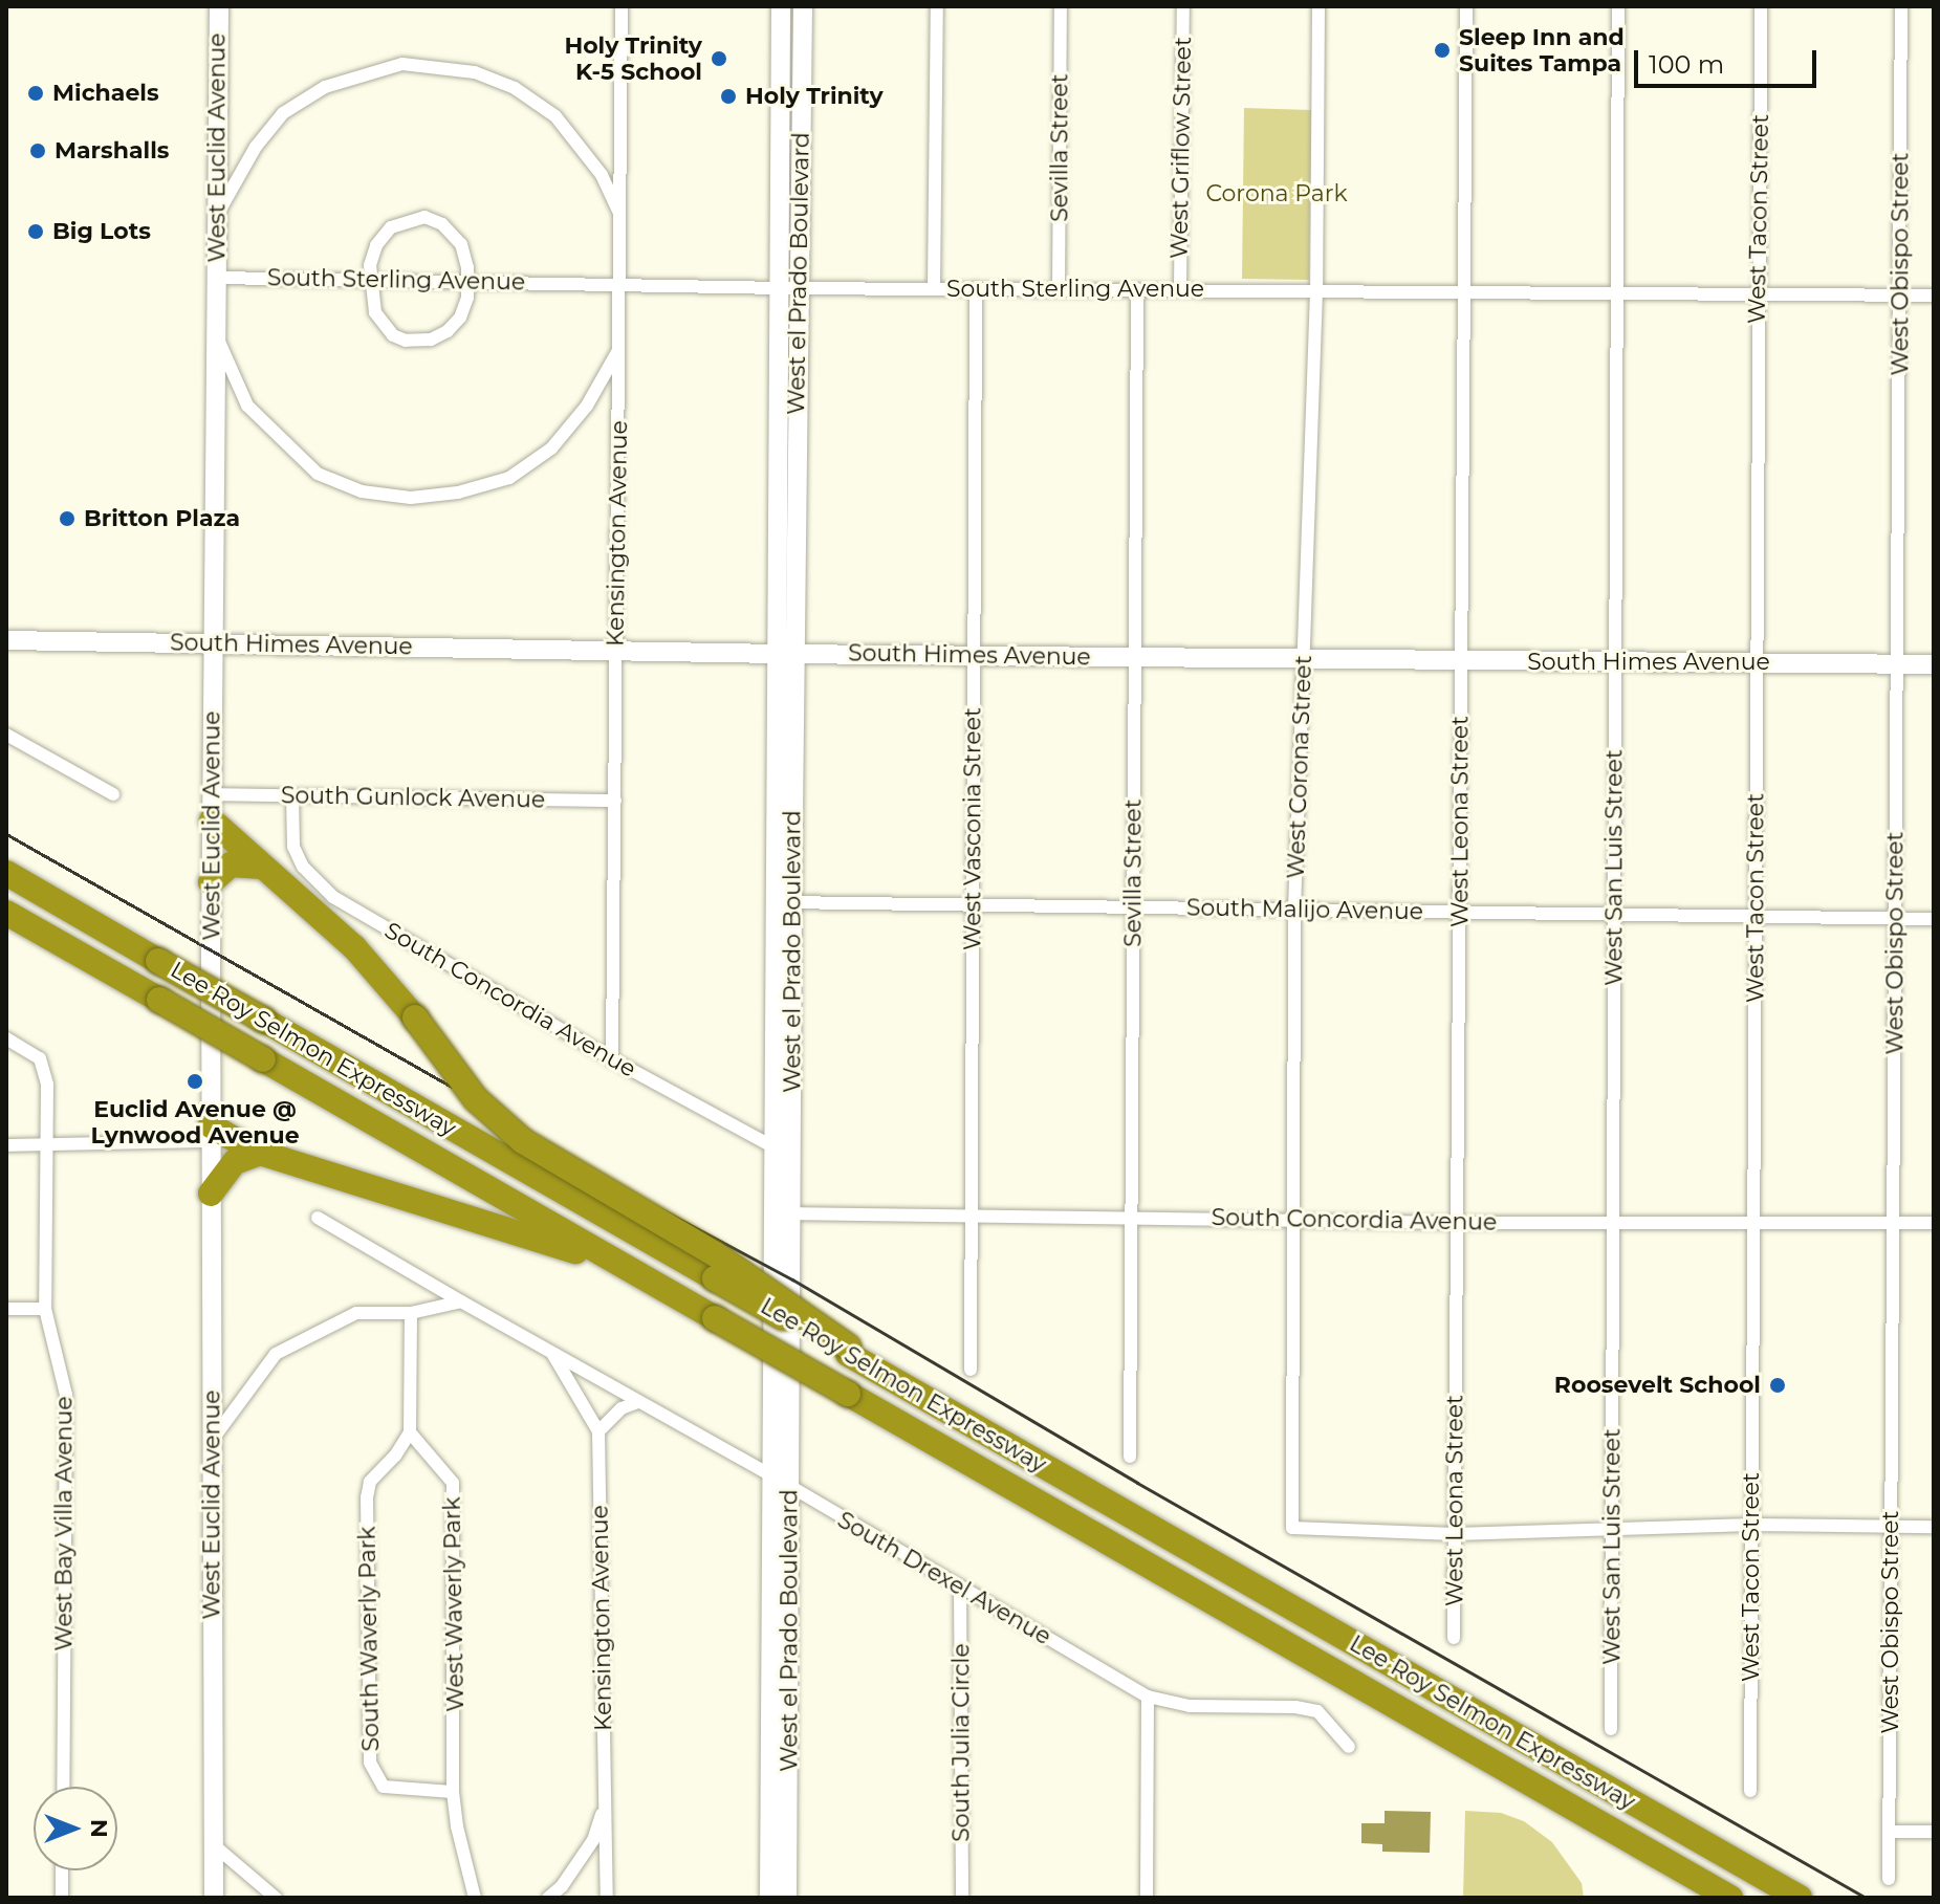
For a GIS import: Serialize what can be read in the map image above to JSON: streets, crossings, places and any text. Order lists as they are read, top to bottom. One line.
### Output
{"streets":{"highway":["Lee Roy Selmon Expressway"],"street":["West Euclid Avenue","Sevilla Street","West Griflow Street","West Tacon Street","West Obispo Street","West el Prado Boulevard","South Sterling Avenue","Kensington Avenue","South Himes Avenue","West Corona Street","South Gunlock Avenue","West Leona Street","West Vasconia Street","West San Luis Street","South Malijo Avenue","South Concordia Avenue","West Bay Villa Avenue","South Drexel Avenue","West Waverly Park","South Waverly Park","South Julia Circle"]},"crossings":[["West Euclid Avenue","South Sterling Avenue"],["West Euclid Avenue","South Himes Avenue"],["West Euclid Avenue","South Gunlock Avenue"],["Sevilla Street","South Sterling Avenue"],["Sevilla Street","South Himes Avenue"],["Sevilla Street","South Malijo Avenue"],["Sevilla Street","South Concordia Avenue"],["West Griflow Street","South Sterling Avenue"],["West Tacon Street","South Sterling Avenue"],["West Tacon Street","South Himes Avenue"],["West Tacon Street","South Malijo Avenue"],["West Tacon Street","South Concordia Avenue"],["West Obispo Street","South Sterling Avenue"],["West Obispo Street","South Himes Avenue"],["West Obispo Street","South Malijo Avenue"],["West Obispo Street","South Concordia Avenue"],["West el Prado Boulevard","South Sterling Avenue"],["West el Prado Boulevard","South Himes Avenue"],["West el Prado Boulevard","South Malijo Avenue"],["West el Prado Boulevard","South Concordia Avenue"],["West el Prado Boulevard","South Drexel Avenue"],["South Sterling Avenue","Kensington Avenue"],["South Sterling Avenue","West Corona Street"],["South Sterling Avenue","West Leona Street"],["South Sterling Avenue","West Vasconia Street"],["South Sterling Avenue","West San Luis Street"],["Kensington Avenue","South Himes Avenue"],["Kensington Avenue","South Gunlock Avenue"],["Kensington Avenue","South Concordia Avenue"],["Kensington Avenue","South Drexel Avenue"],["South Himes Avenue","West Corona Street"],["South Himes Avenue","West Leona Street"],["South Himes Avenue","West Vasconia Street"],["South Himes Avenue","West San Luis Street"],["West Corona Street","West Leona Street"],["West Corona Street","South Malijo Avenue"],["West Corona Street","South Concordia Avenue"],["South Gunlock Avenue","South Concordia Avenue"],["West Leona Street","South Malijo Avenue"],["West Leona Street","South Concordia Avenue"],["West Vasconia Street","South Malijo Avenue"],["West Vasconia Street","South Concordia Avenue"],["West San Luis Street","South Malijo Avenue"],["West San Luis Street","South Concordia Avenue"],["South Drexel Avenue","South Julia Circle"],["West Waverly Park","South Waverly Park"]],"parks":["Corona Park"],"places":["Sleep Inn and Suites Tampa","Holy Trinity K-5 School","Michaels","Holy Trinity","Marshalls","Big Lots","Britton Plaza","Euclid Avenue @ Lynwood Avenue","Roosevelt School"],"scale_bar":"100 m","north":"right"}
